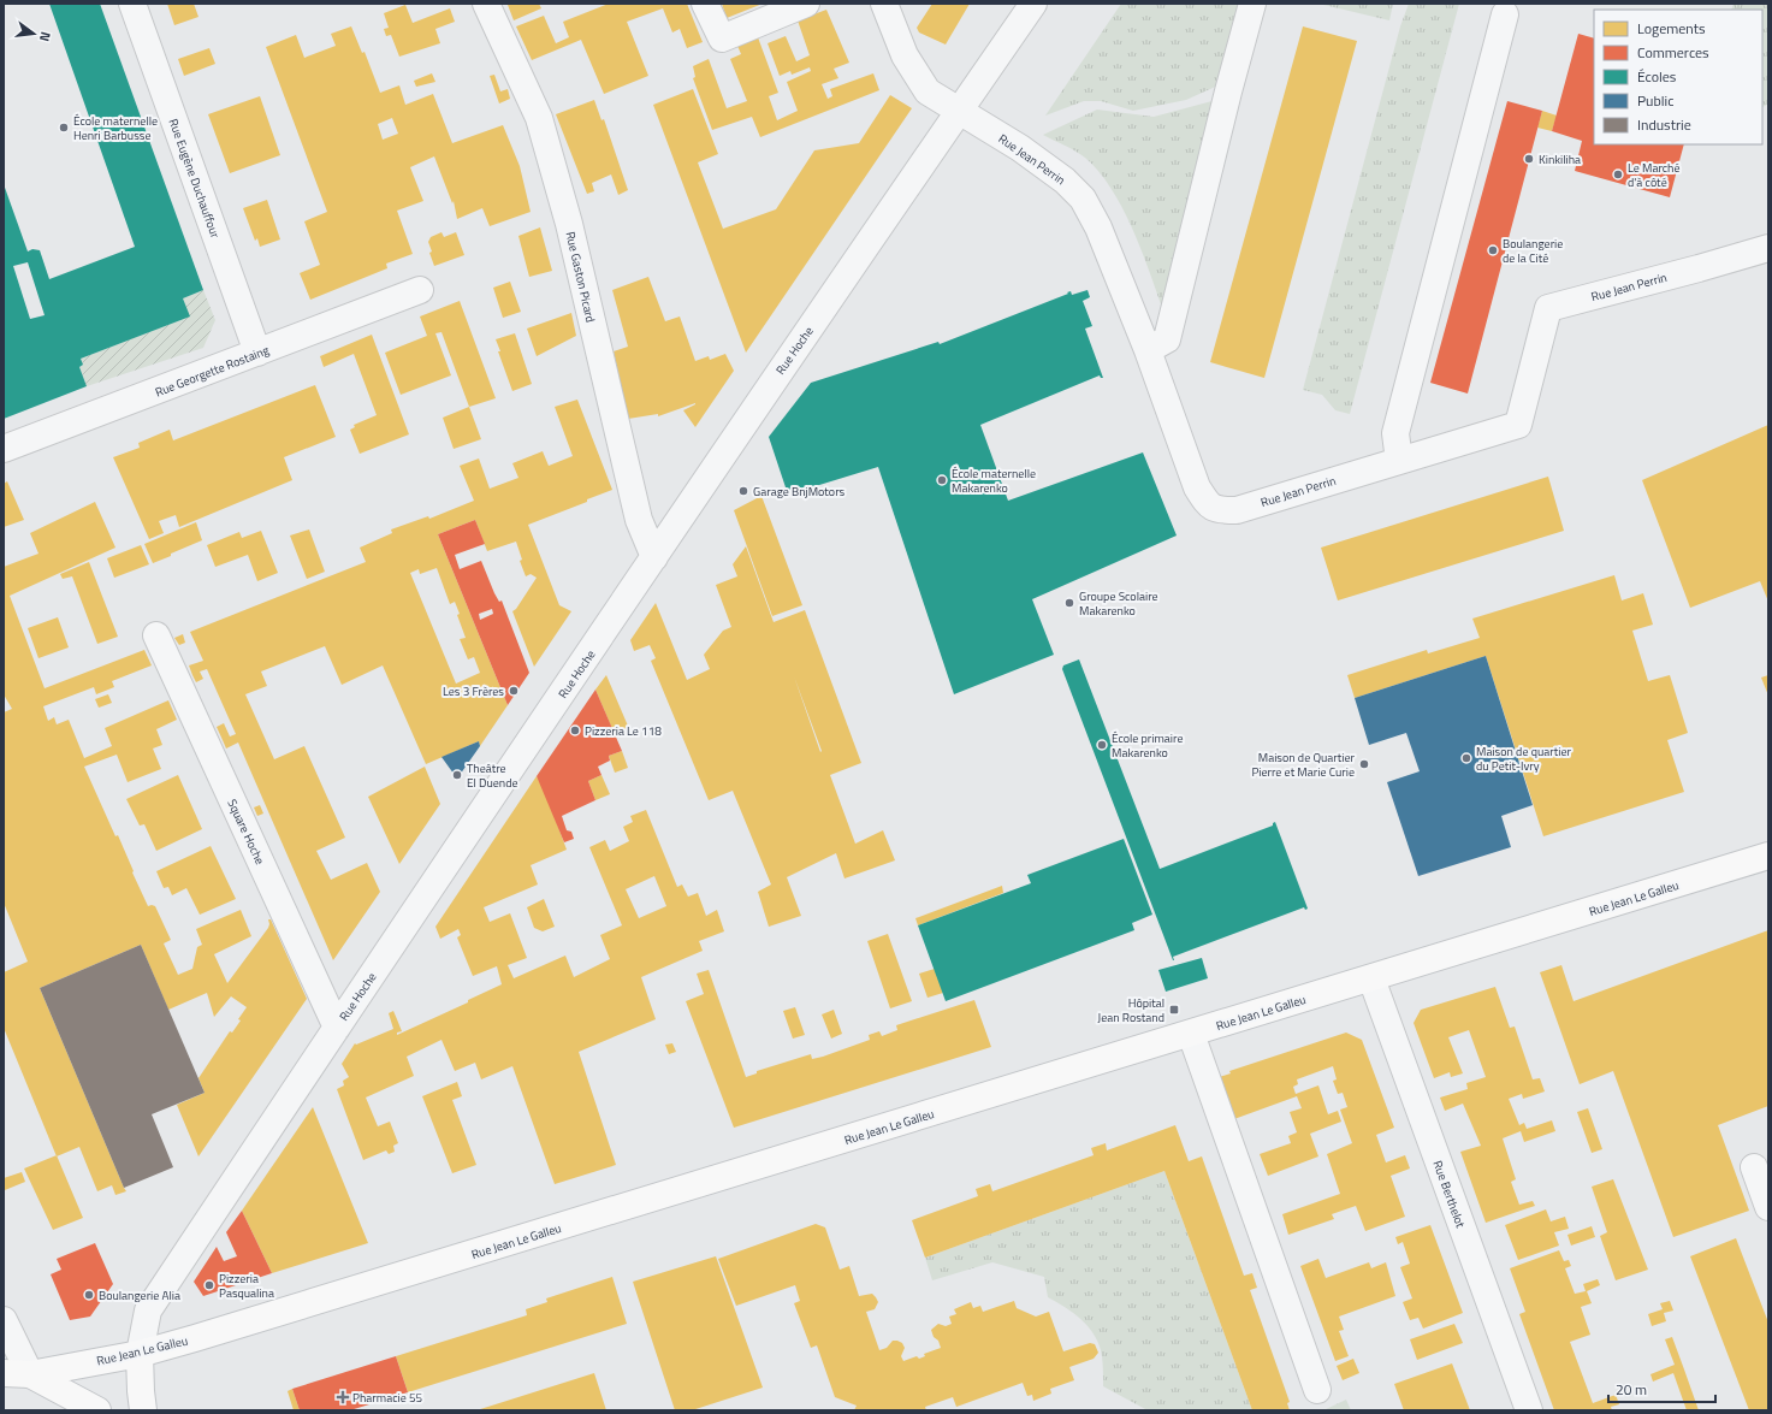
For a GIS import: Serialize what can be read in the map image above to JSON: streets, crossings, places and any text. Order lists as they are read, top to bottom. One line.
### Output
{"streets":{"main road":["Rue Jean Le Galleu"],"street":["Rue Jean Perrin","Rue Eugène Duchauffour","Rue Gaston Picard","Rue Hoche","Rue Georgette Rostaing","Square Hoche","Rue Berthelot"]},"crossings":[["Rue Jean Perrin","Rue Hoche"],["Rue Eugène Duchauffour","Rue Georgette Rostaing"],["Rue Gaston Picard","Rue Hoche"],["Rue Hoche","Square Hoche"],["Rue Hoche","Rue Jean Le Galleu"],["Rue Jean Le Galleu","Rue Berthelot"]],"places":{"other":["École maternelle Henri Barbusse","Kinkiliha","Le Marché d'à côté","Boulangerie de la Cité","École maternelle Makarenko","Garage BnjMotors","Groupe Scolaire Makarenko","Les 3 Frères","Pizzeria Le 118","École primaire Makarenko","Maison de quartier du Petit-Ivry","Maison de Quartier Pierre et Marie Curie","Theâtre El Duende","Pizzeria Pasqualina","Boulangerie Alia"],"transit":["Hôpital Jean Rostand"],"health":["Pharmacie 55"]},"legend":["Logements","Commerces","Écoles","Public","Industrie"],"scale_bar":"20 m","north":"right"}
